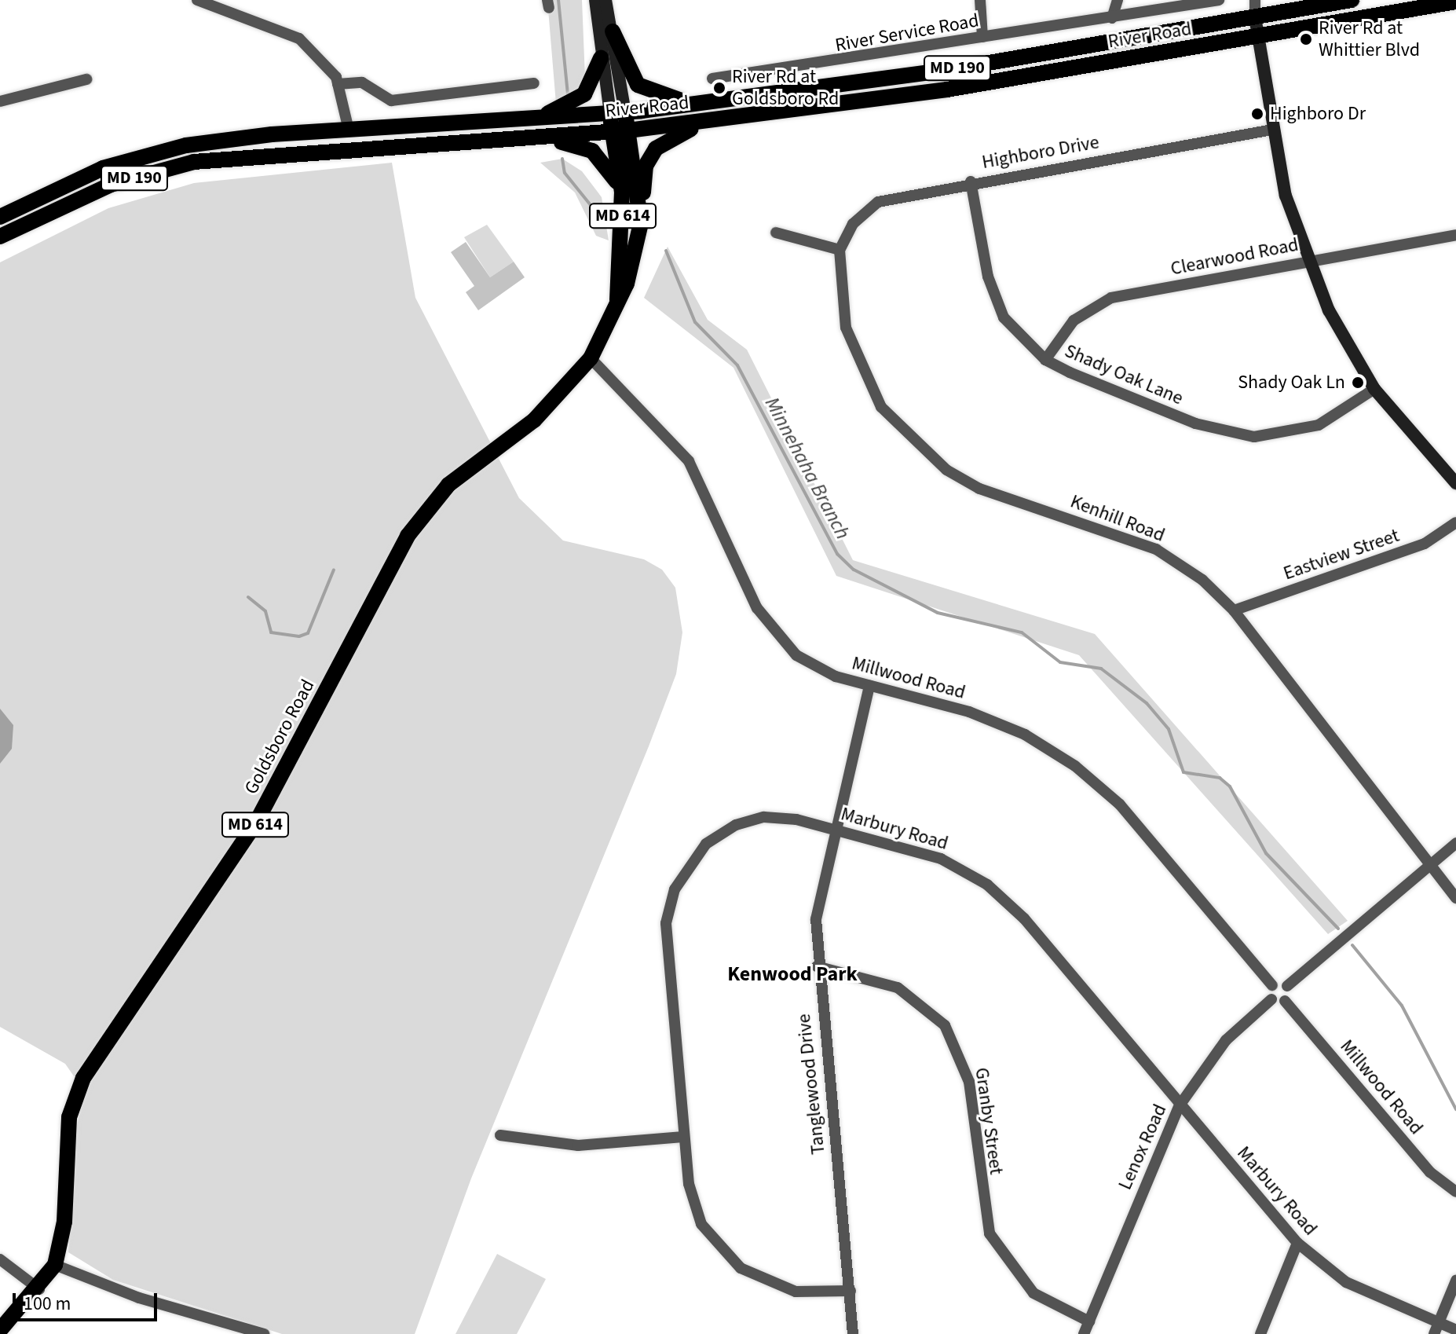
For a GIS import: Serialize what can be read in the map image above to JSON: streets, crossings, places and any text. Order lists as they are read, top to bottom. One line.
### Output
{"streets":{"main road":["River Road","MD 190","MD 614","Goldsboro Road"],"street":["River Service Road","Highboro Drive","Clearwood Road","Shady Oak Lane","Kenhill Road","Eastview Street","Millwood Road","Marbury Road","Tanglewood Drive","Granby Street","Lenox Road"]},"crossings":[["River Road","Goldsboro Road"],["Highboro Drive","Shady Oak Lane"],["Highboro Drive","Kenhill Road"],["Clearwood Road","Shady Oak Lane"],["Kenhill Road","Eastview Street"],["Millwood Road","Goldsboro Road"],["Millwood Road","Tanglewood Drive"],["Marbury Road","Tanglewood Drive"],["Marbury Road","Lenox Road"],["Tanglewood Drive","Granby Street"],["Granby Street","Lenox Road"]],"districts":["Kenwood Park"],"water":["Minnehaha Branch"],"places":["River Rd at Whittier Blvd","River Rd at Goldsboro Rd","Highboro Dr","Shady Oak Ln"],"scale_bar":"100 m"}
